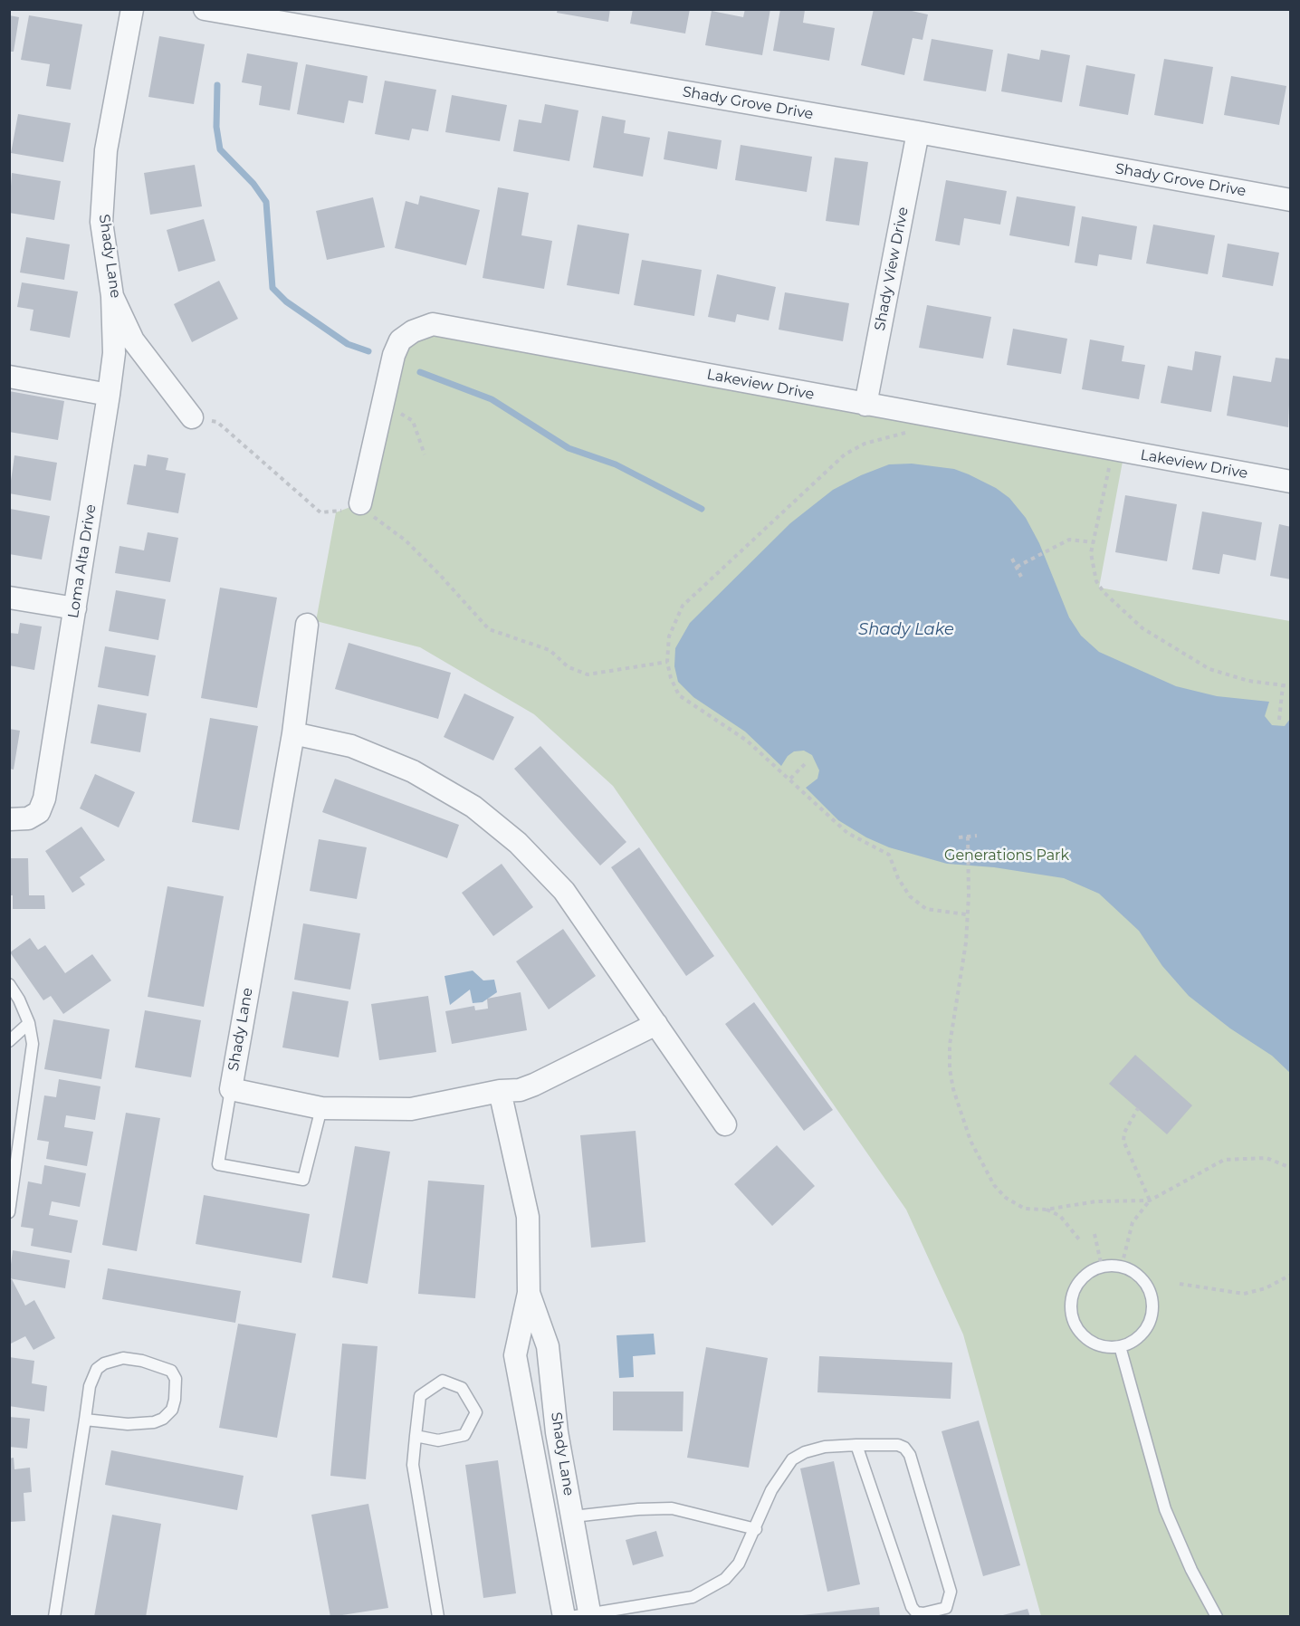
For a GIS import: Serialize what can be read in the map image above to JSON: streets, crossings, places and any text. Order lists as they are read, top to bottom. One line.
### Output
{"streets":{"street":["Shady Grove Drive","Shady Lane","Shady View Drive","Lakeview Drive","Loma Alta Drive"]},"crossings":[["Shady Grove Drive","Shady View Drive"],["Shady Lane","Loma Alta Drive"],["Shady View Drive","Lakeview Drive"]],"water":["Shady Lake"],"parks":["Generations Park"]}
